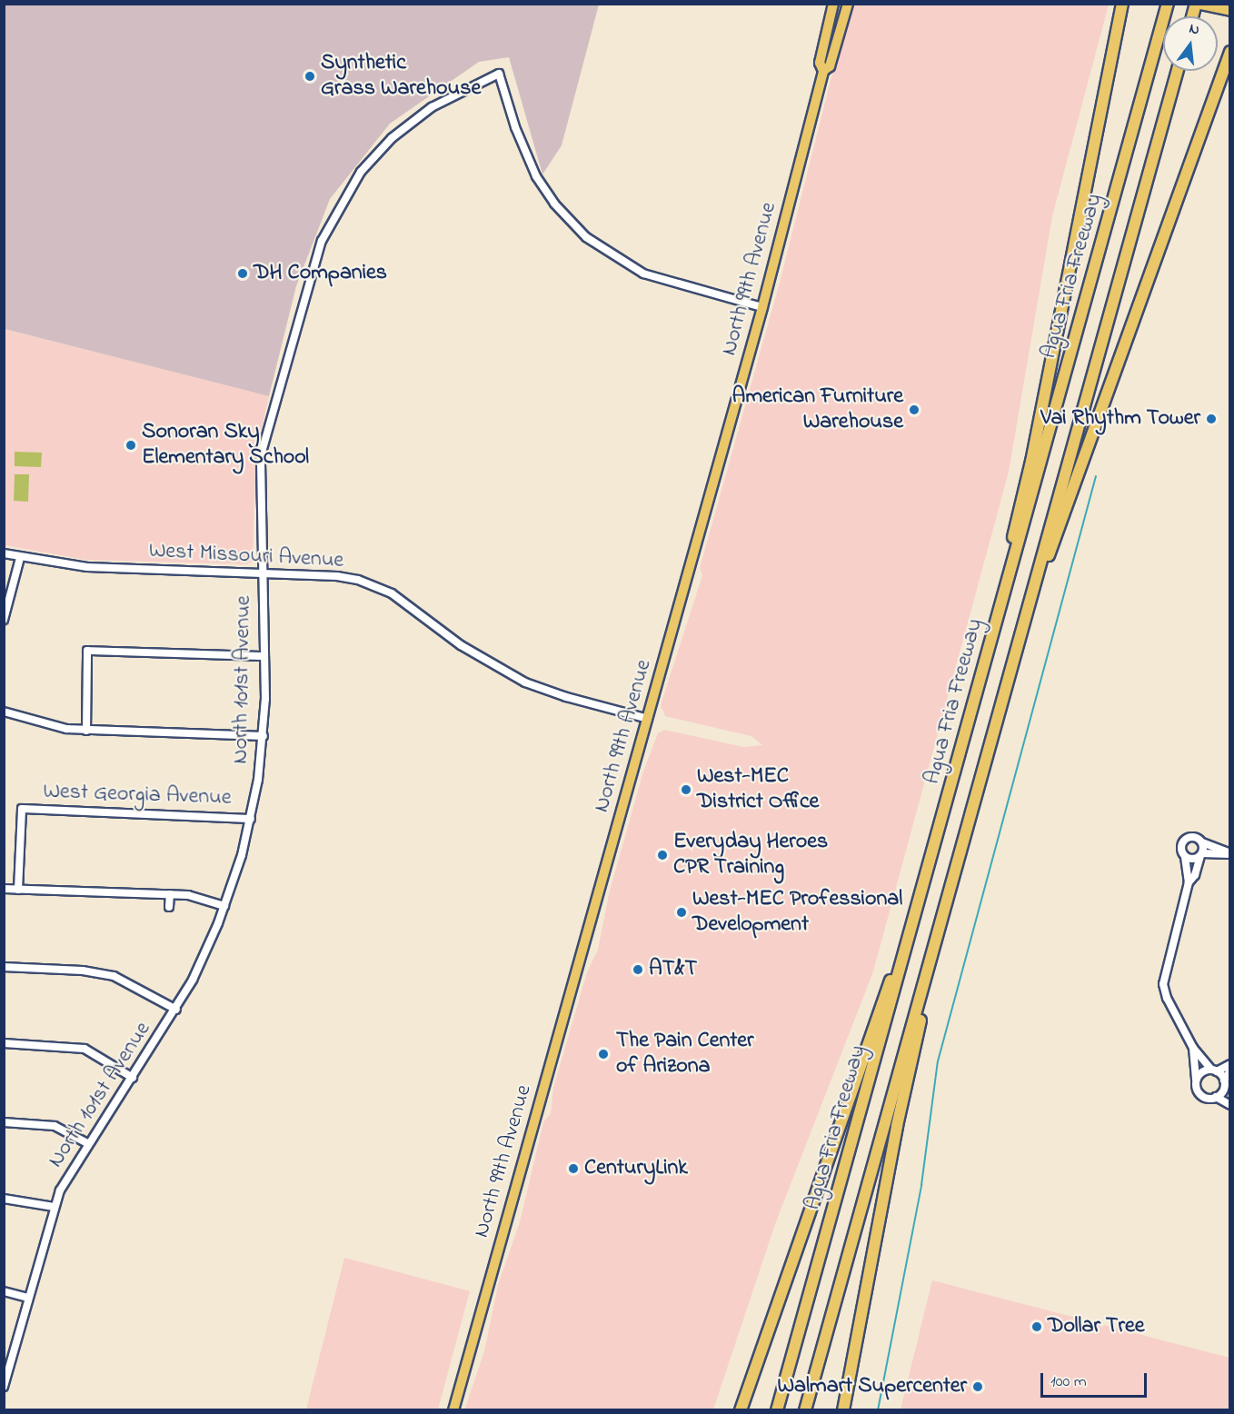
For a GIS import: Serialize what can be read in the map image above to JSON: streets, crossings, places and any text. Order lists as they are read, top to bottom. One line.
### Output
{"streets":{"highway":["Agua Fria Freeway"],"main road":["North 99th Avenue"],"street":["West Missouri Avenue","North 101st Avenue","West Georgia Avenue"]},"crossings":[["North 99th Avenue","West Missouri Avenue"],["North 99th Avenue","North 101st Avenue"],["West Missouri Avenue","North 101st Avenue"],["North 101st Avenue","West Georgia Avenue"]],"places":["Synthetic Grass Warehouse","DH Companies","American Furniture Warehouse","Vai Rhythm Tower","Sonoran Sky Elementary School","West-MEC District Office","Everyday Heroes CPR Training","West-MEC Professional Development","AT&T","The Pain Center of Arizona","CenturyLink","Dollar Tree","Walmart Supercenter"],"scale_bar":"100 m","north":"top"}
